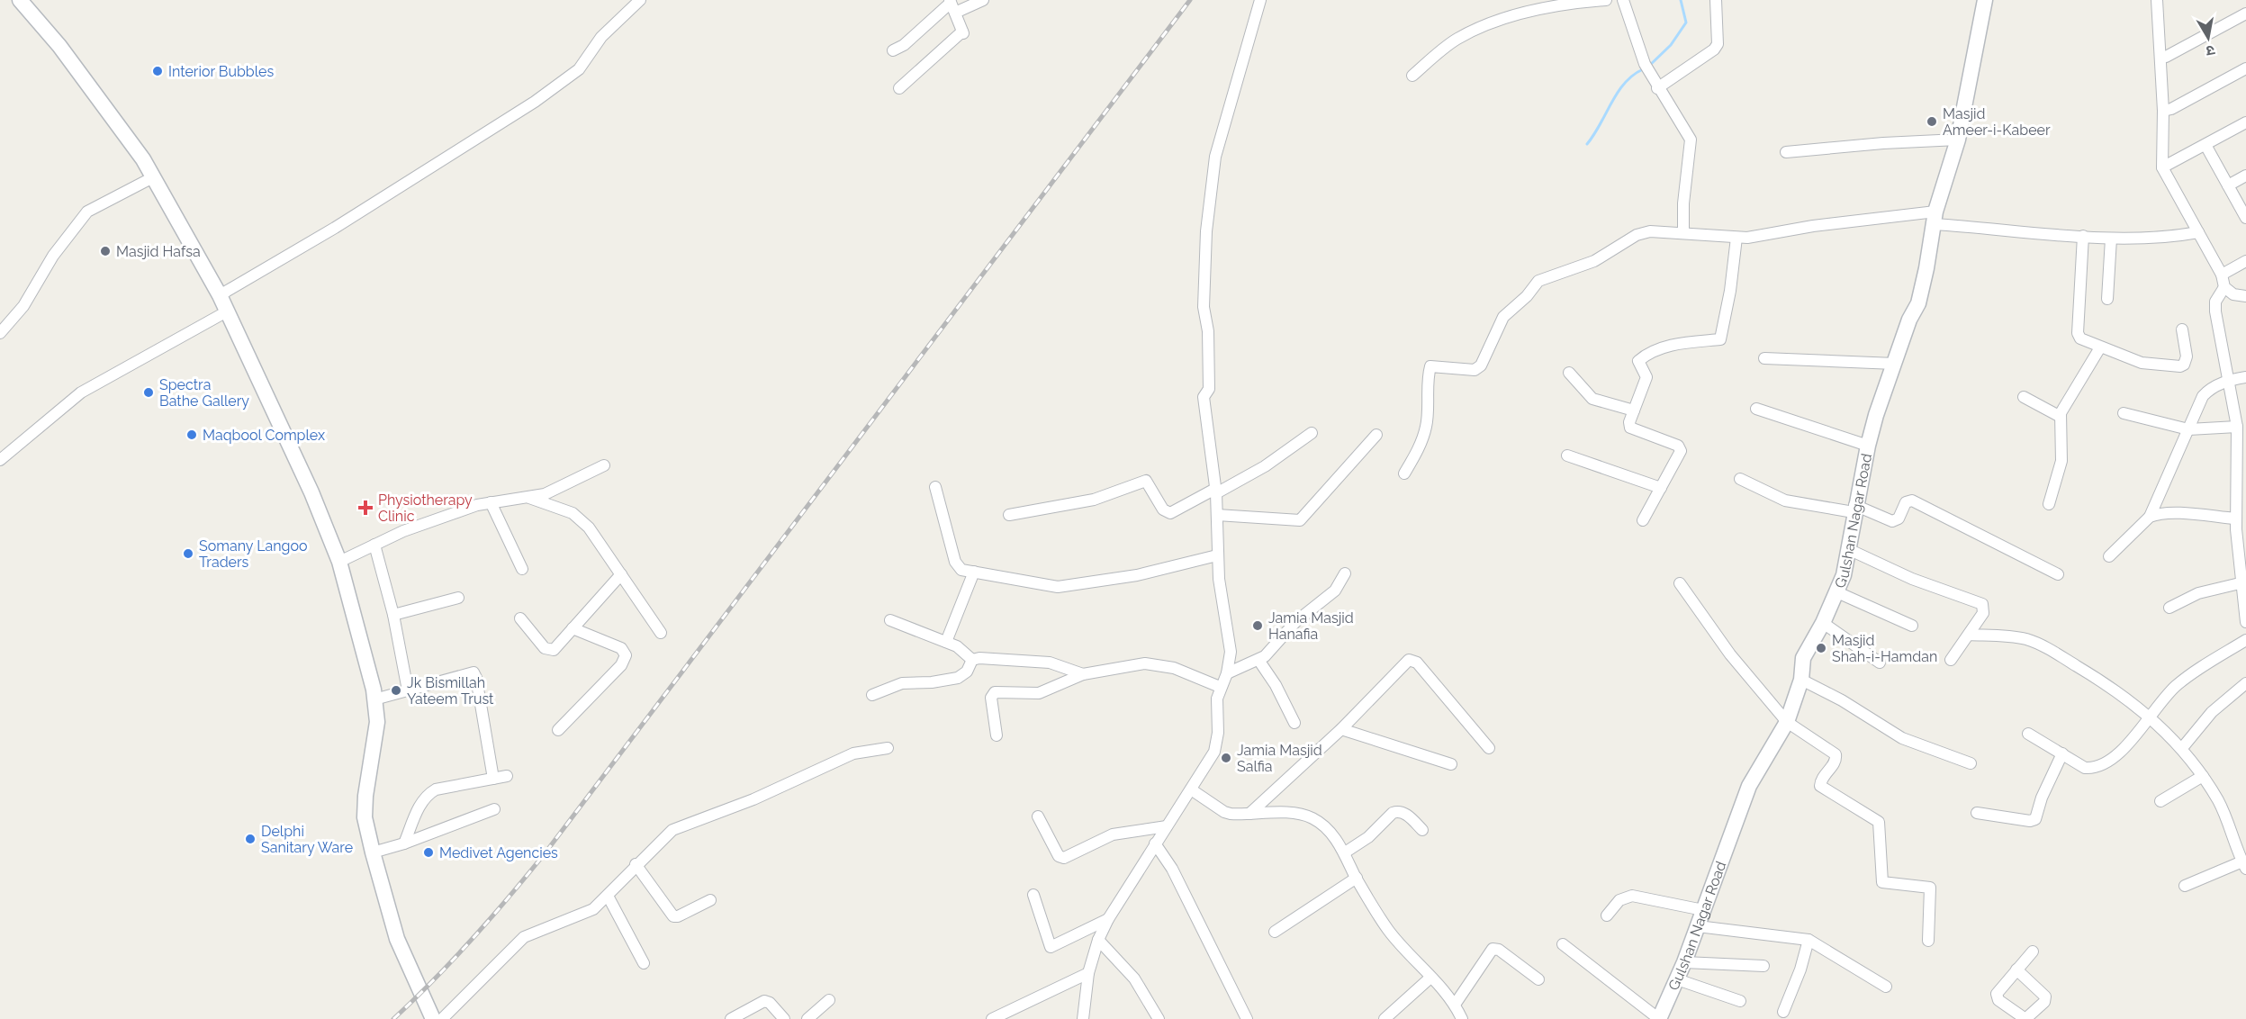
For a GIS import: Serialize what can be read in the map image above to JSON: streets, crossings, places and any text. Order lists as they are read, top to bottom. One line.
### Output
{"streets":{"main road":["Gulshan Nagar Road"]},"places":{"other":["Interior Bubbles","Masjid Ameer-i-Kabeer","Masjid Hafsa","Spectra Bathe Gallery","Maqbool Complex","Somany Langoo Traders","Jamia Masjid Hanafia","Masjid Shah-i-Hamdan","Jk Bismillah Yateem Trust","Jamia Masjid Salfia","Delphi Sanitary Ware","Medivet Agencies"],"health":["Physiotherapy Clinic"]},"north":"bottom"}
